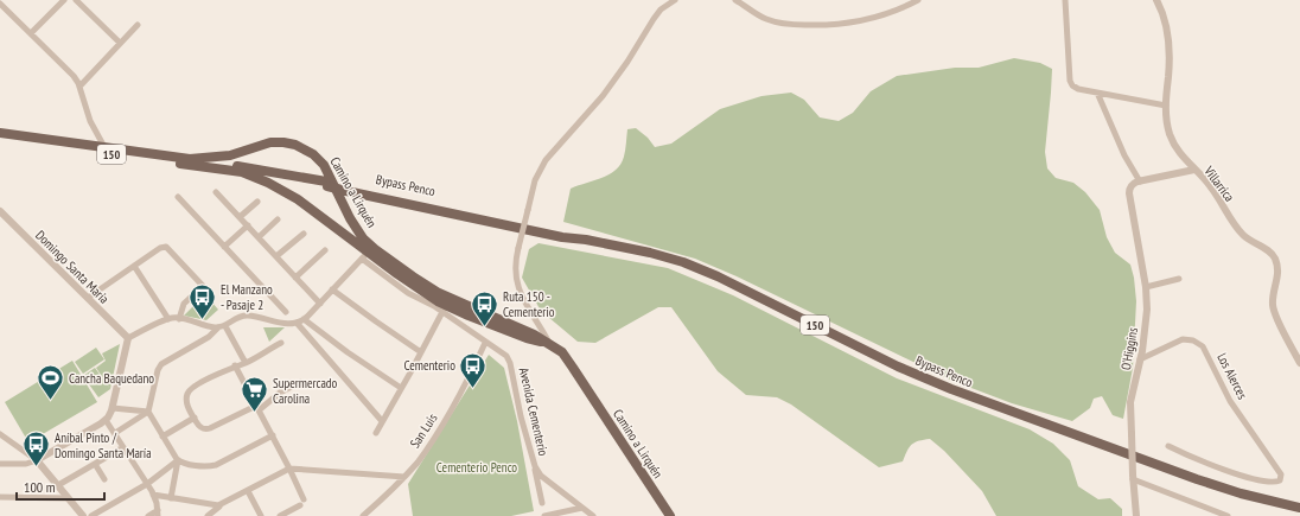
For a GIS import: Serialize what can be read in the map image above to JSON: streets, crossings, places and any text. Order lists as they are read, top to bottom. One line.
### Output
{"streets":{"main road":["150","Bypass Penco","Camino a Lirquén"],"street":["Villarrica","Domingo Santa María","O'Higgins","Los Alerces","Avenida Cementerio","San Luis"]},"crossings":[["Bypass Penco","Camino a Lirquén"],["Camino a Lirquén","Avenida Cementerio"],["O'Higgins","Los Alerces"],["Avenida Cementerio","San Luis"]],"parks":["Cementerio Penco"],"places":{"bus stop":["El Manzano - Pasaje 2","Ruta 150 - Cementerio","Cementerio","Aníbal Pinto / Domingo Santa María"],"sports":["Cancha Baquedano"],"supermarket":["Supermercado Carolina"]},"scale_bar":"100 m"}
